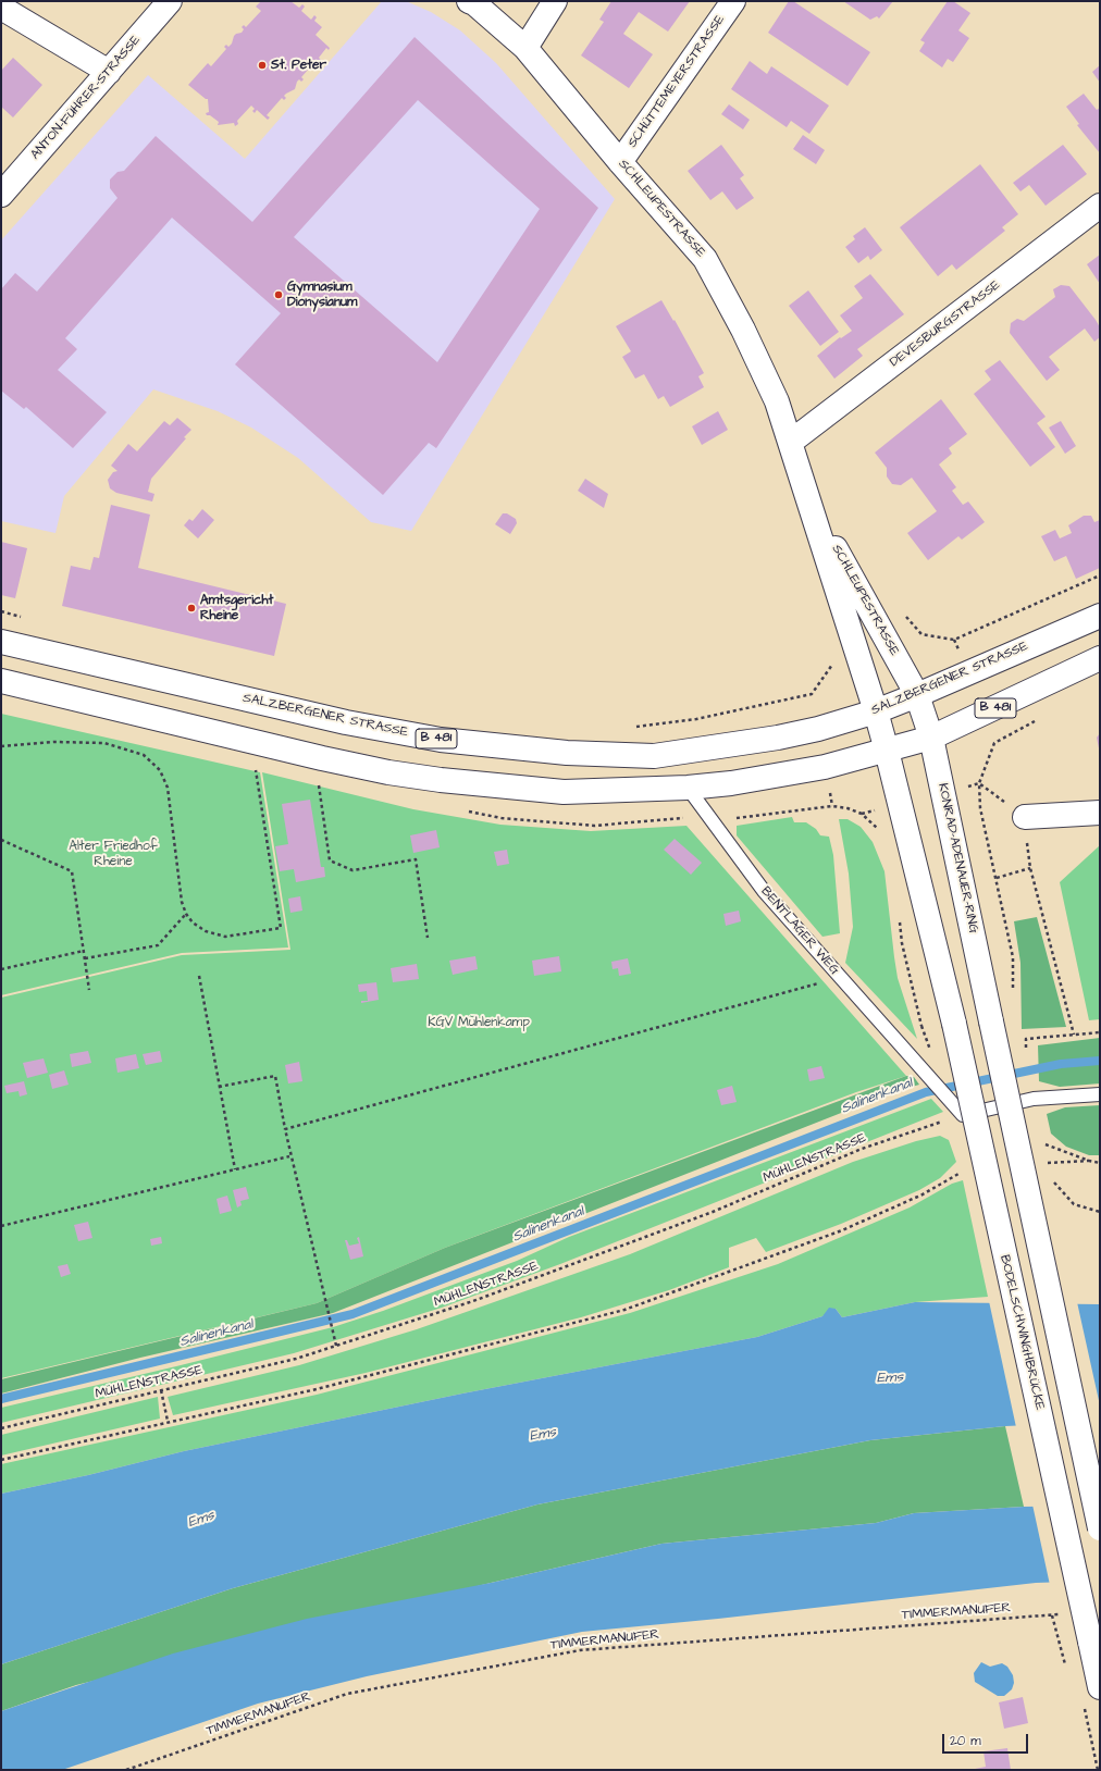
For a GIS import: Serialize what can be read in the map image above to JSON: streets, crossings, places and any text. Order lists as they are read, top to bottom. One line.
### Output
{"streets":{"main road":["SCHÜTTEMEYERSTRASSE","ANTON-FÜHRER-STRASSE","SCHLEUPESTRASSE","DEVESBURGSTRASSE","SALZBERGENER STRASSE","B 481","KONRAD-ADENAUER-RING","BODELSCHWINGHBRÜCKE"],"lane":["BENTLAGER WEG"],"path":["MÜHLENSTRASSE","TIMMERMANUFER"]},"crossings":[["SCHÜTTEMEYERSTRASSE","SCHLEUPESTRASSE"],["SCHLEUPESTRASSE","DEVESBURGSTRASSE"],["SCHLEUPESTRASSE","SALZBERGENER STRASSE"],["SCHLEUPESTRASSE","KONRAD-ADENAUER-RING"],["SALZBERGENER STRASSE","KONRAD-ADENAUER-RING"],["B 481","KONRAD-ADENAUER-RING"],["B 481","BENTLAGER WEG"],["B 481","BODELSCHWINGHBRÜCKE"],["BENTLAGER WEG","MÜHLENSTRASSE"]],"water":["Salinenkanal","Ems"],"parks":["Alter Friedhof Rheine","KGV Mühlenkamp"],"places":["St. Peter","Gymnasium Dionysianum","Amtsgericht Rheine"],"scale_bar":"20 m"}
